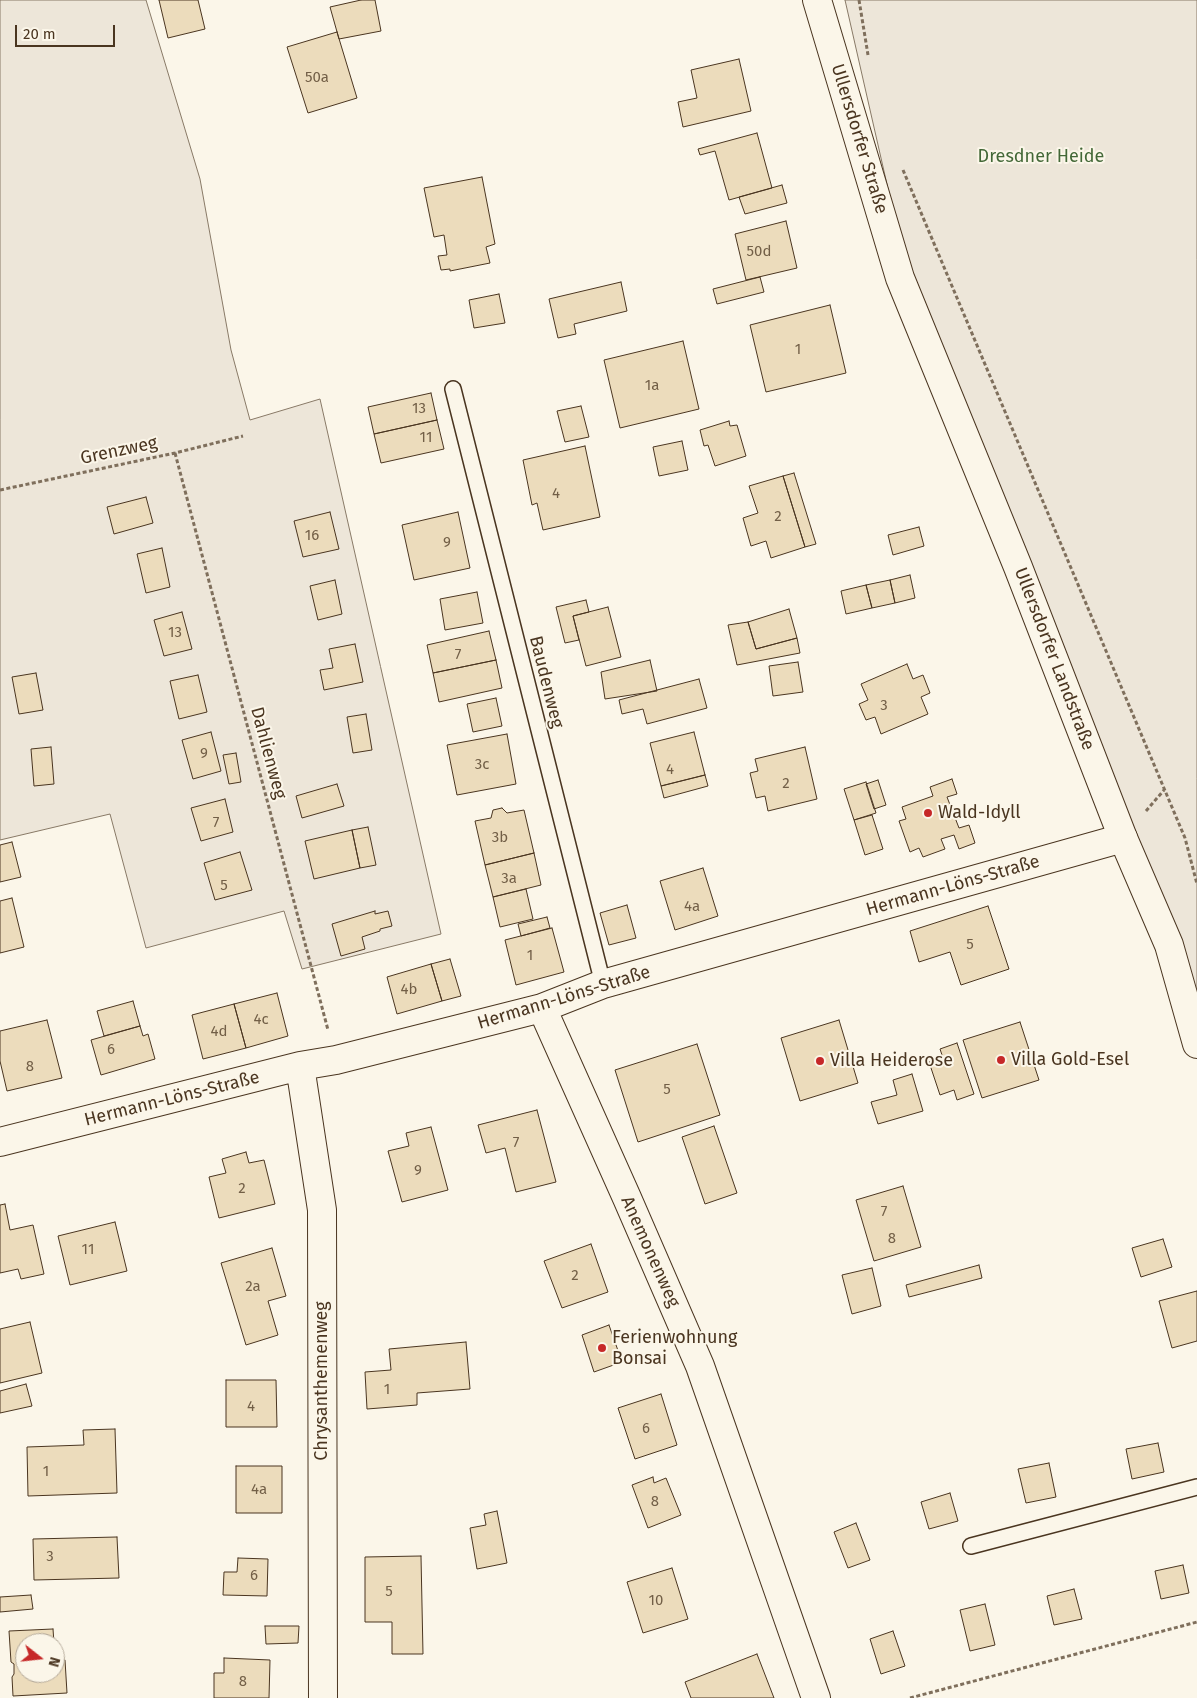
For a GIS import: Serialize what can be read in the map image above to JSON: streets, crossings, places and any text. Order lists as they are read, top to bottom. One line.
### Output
{"streets":{"street":["Ullersdorfer Straße","Ullersdorfer Landstraße","Hermann-Löns-Straße","Anemonenweg","Chrysanthemenweg"],"lane":["Baudenweg"],"path":["Grenzweg","Dahlienweg"]},"crossings":[["Ullersdorfer Straße","Ullersdorfer Landstraße"],["Grenzweg","Dahlienweg"],["Ullersdorfer Landstraße","Hermann-Löns-Straße"],["Baudenweg","Hermann-Löns-Straße"],["Dahlienweg","Hermann-Löns-Straße"],["Hermann-Löns-Straße","Anemonenweg"],["Hermann-Löns-Straße","Chrysanthemenweg"]],"parks":["Dresdner Heide"],"places":["Wald-Idyll","Villa Gold-Esel","Villa Heiderose","Ferienwohnung Bonsai"],"house_numbers":["50a","50d","1","1a","13","11","4","2","16","9","13","7","3","9","3c","4","2","7","3b","3a","5","4a","5","1","4b","4c","4d","6","8","5","7","9","2","7","8","11","2","2a","1","4","6","1","4a","8","3","6","5","10","8"],"scale_bar":"20 m","north":"right"}
